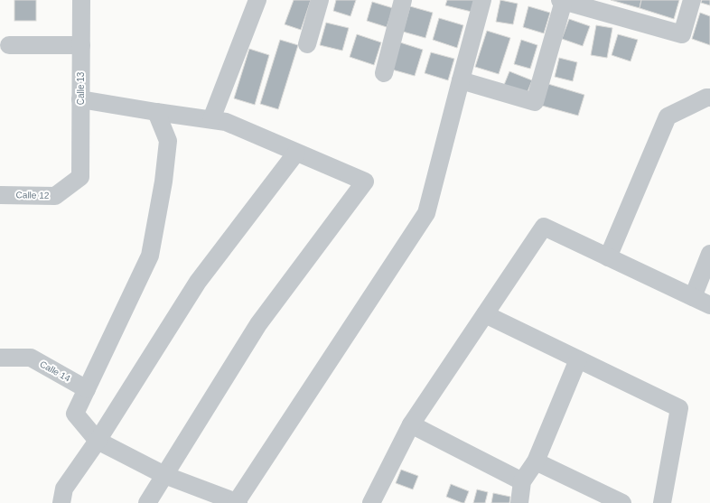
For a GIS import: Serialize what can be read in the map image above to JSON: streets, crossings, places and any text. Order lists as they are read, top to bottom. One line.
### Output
{"streets":{"street":["Calle 13","Calle 12","Calle 14"]},"crossings":[["Calle 13","Calle 12"]]}
